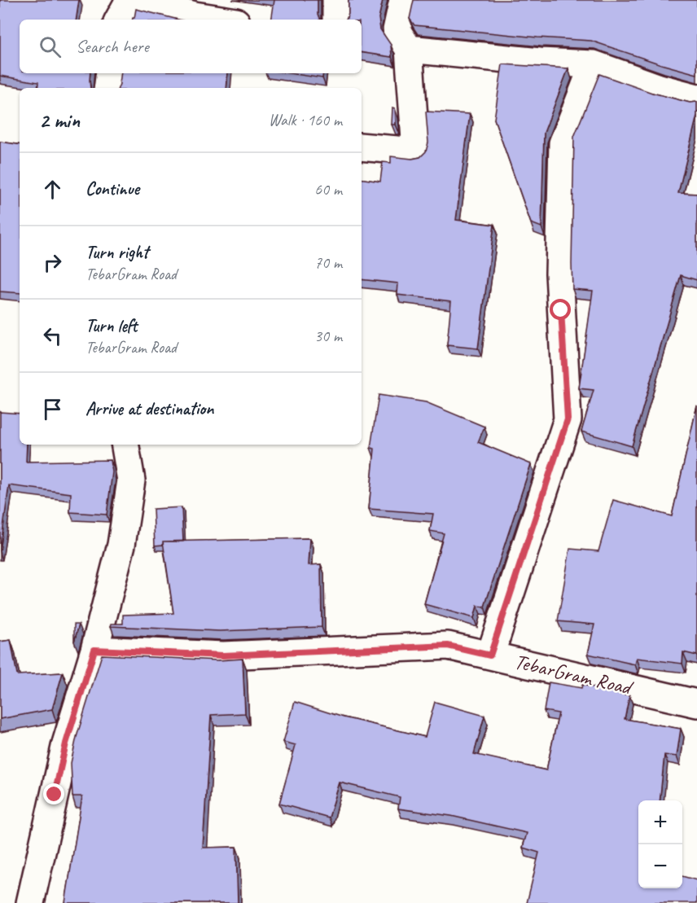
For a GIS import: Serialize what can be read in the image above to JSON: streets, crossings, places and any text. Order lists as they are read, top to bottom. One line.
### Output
{"streets":{"street":["TebarGram Road"]},"page":{"search":"Search here","heading":["2 min","Walk · 160 m"],"list":[["Continue","60 m"],["Turn right","TebarGram Road","70 m"],["Turn left","TebarGram Road","30 m"],"Arrive at destination"],"map_buttons":["+","−"]}}
